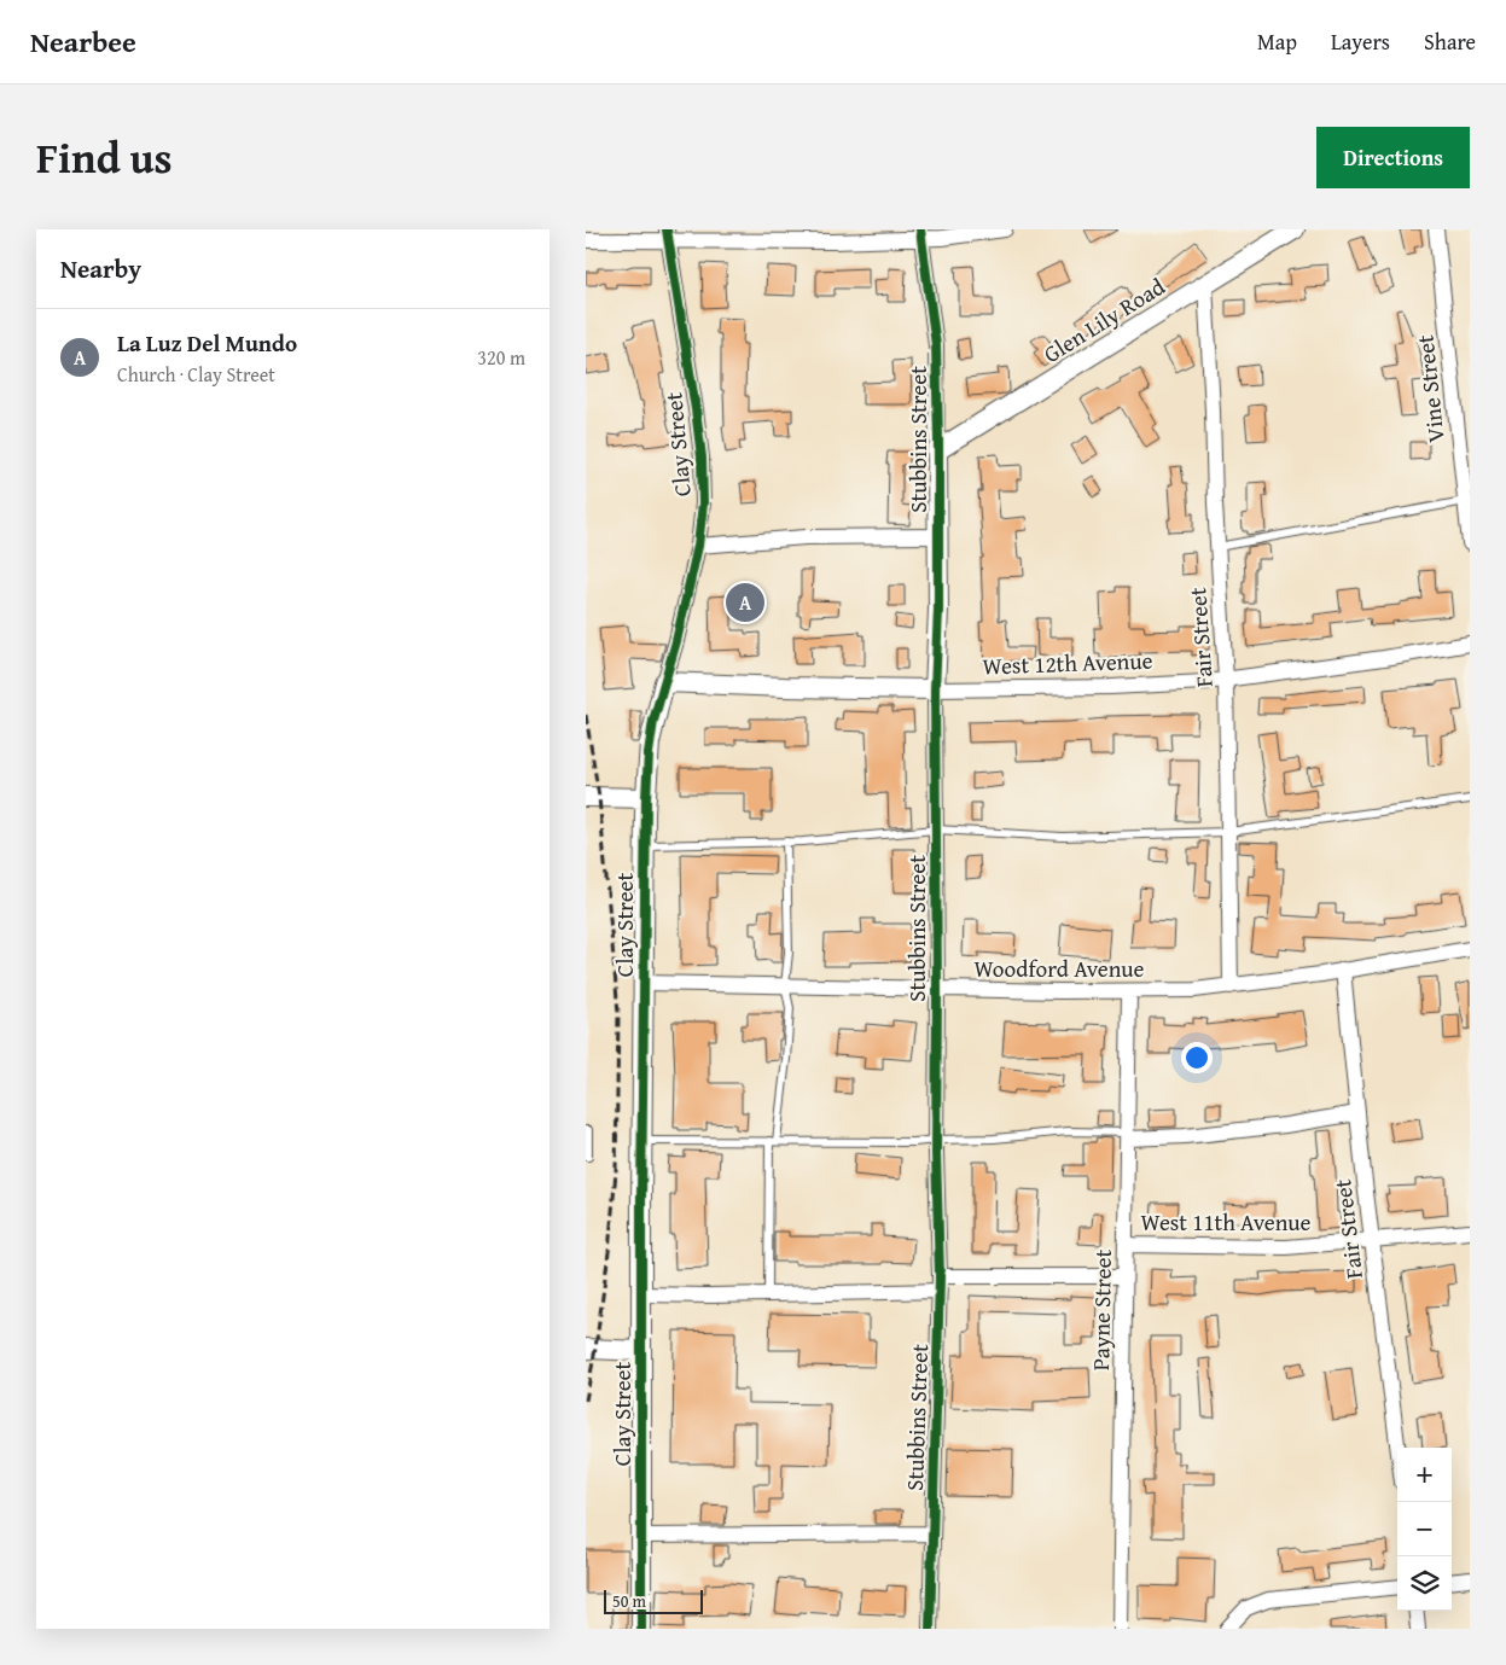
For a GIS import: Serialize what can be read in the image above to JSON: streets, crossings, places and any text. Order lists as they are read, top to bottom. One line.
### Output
{"streets":{"street":["Glen Lily Road","Vine Street","Stubbins Street","Clay Street","Fair Street","West 12th Avenue","Woodford Avenue","West 11th Avenue","Payne Street"]},"crossings":[["Glen Lily Road","Stubbins Street"],["Glen Lily Road","Fair Street"],["Stubbins Street","West 12th Avenue"],["Stubbins Street","Woodford Avenue"],["Clay Street","West 12th Avenue"],["Clay Street","Woodford Avenue"],["Fair Street","West 12th Avenue"],["Fair Street","Woodford Avenue"],["Fair Street","West 11th Avenue"],["Woodford Avenue","Payne Street"],["West 11th Avenue","Payne Street"]],"scale_bar":"50 m","page":{"header":"Nearbee","nav":["Map","Layers","Share"],"title":"Find us","buttons":"Directions","heading":"Nearby","list":[{"mark":"A","name":"La Luz Del Mundo","note":"Church · Clay Street","value":"320 m"}],"pins":"A","map_buttons":["+","−"],"scale":"50 m"}}
